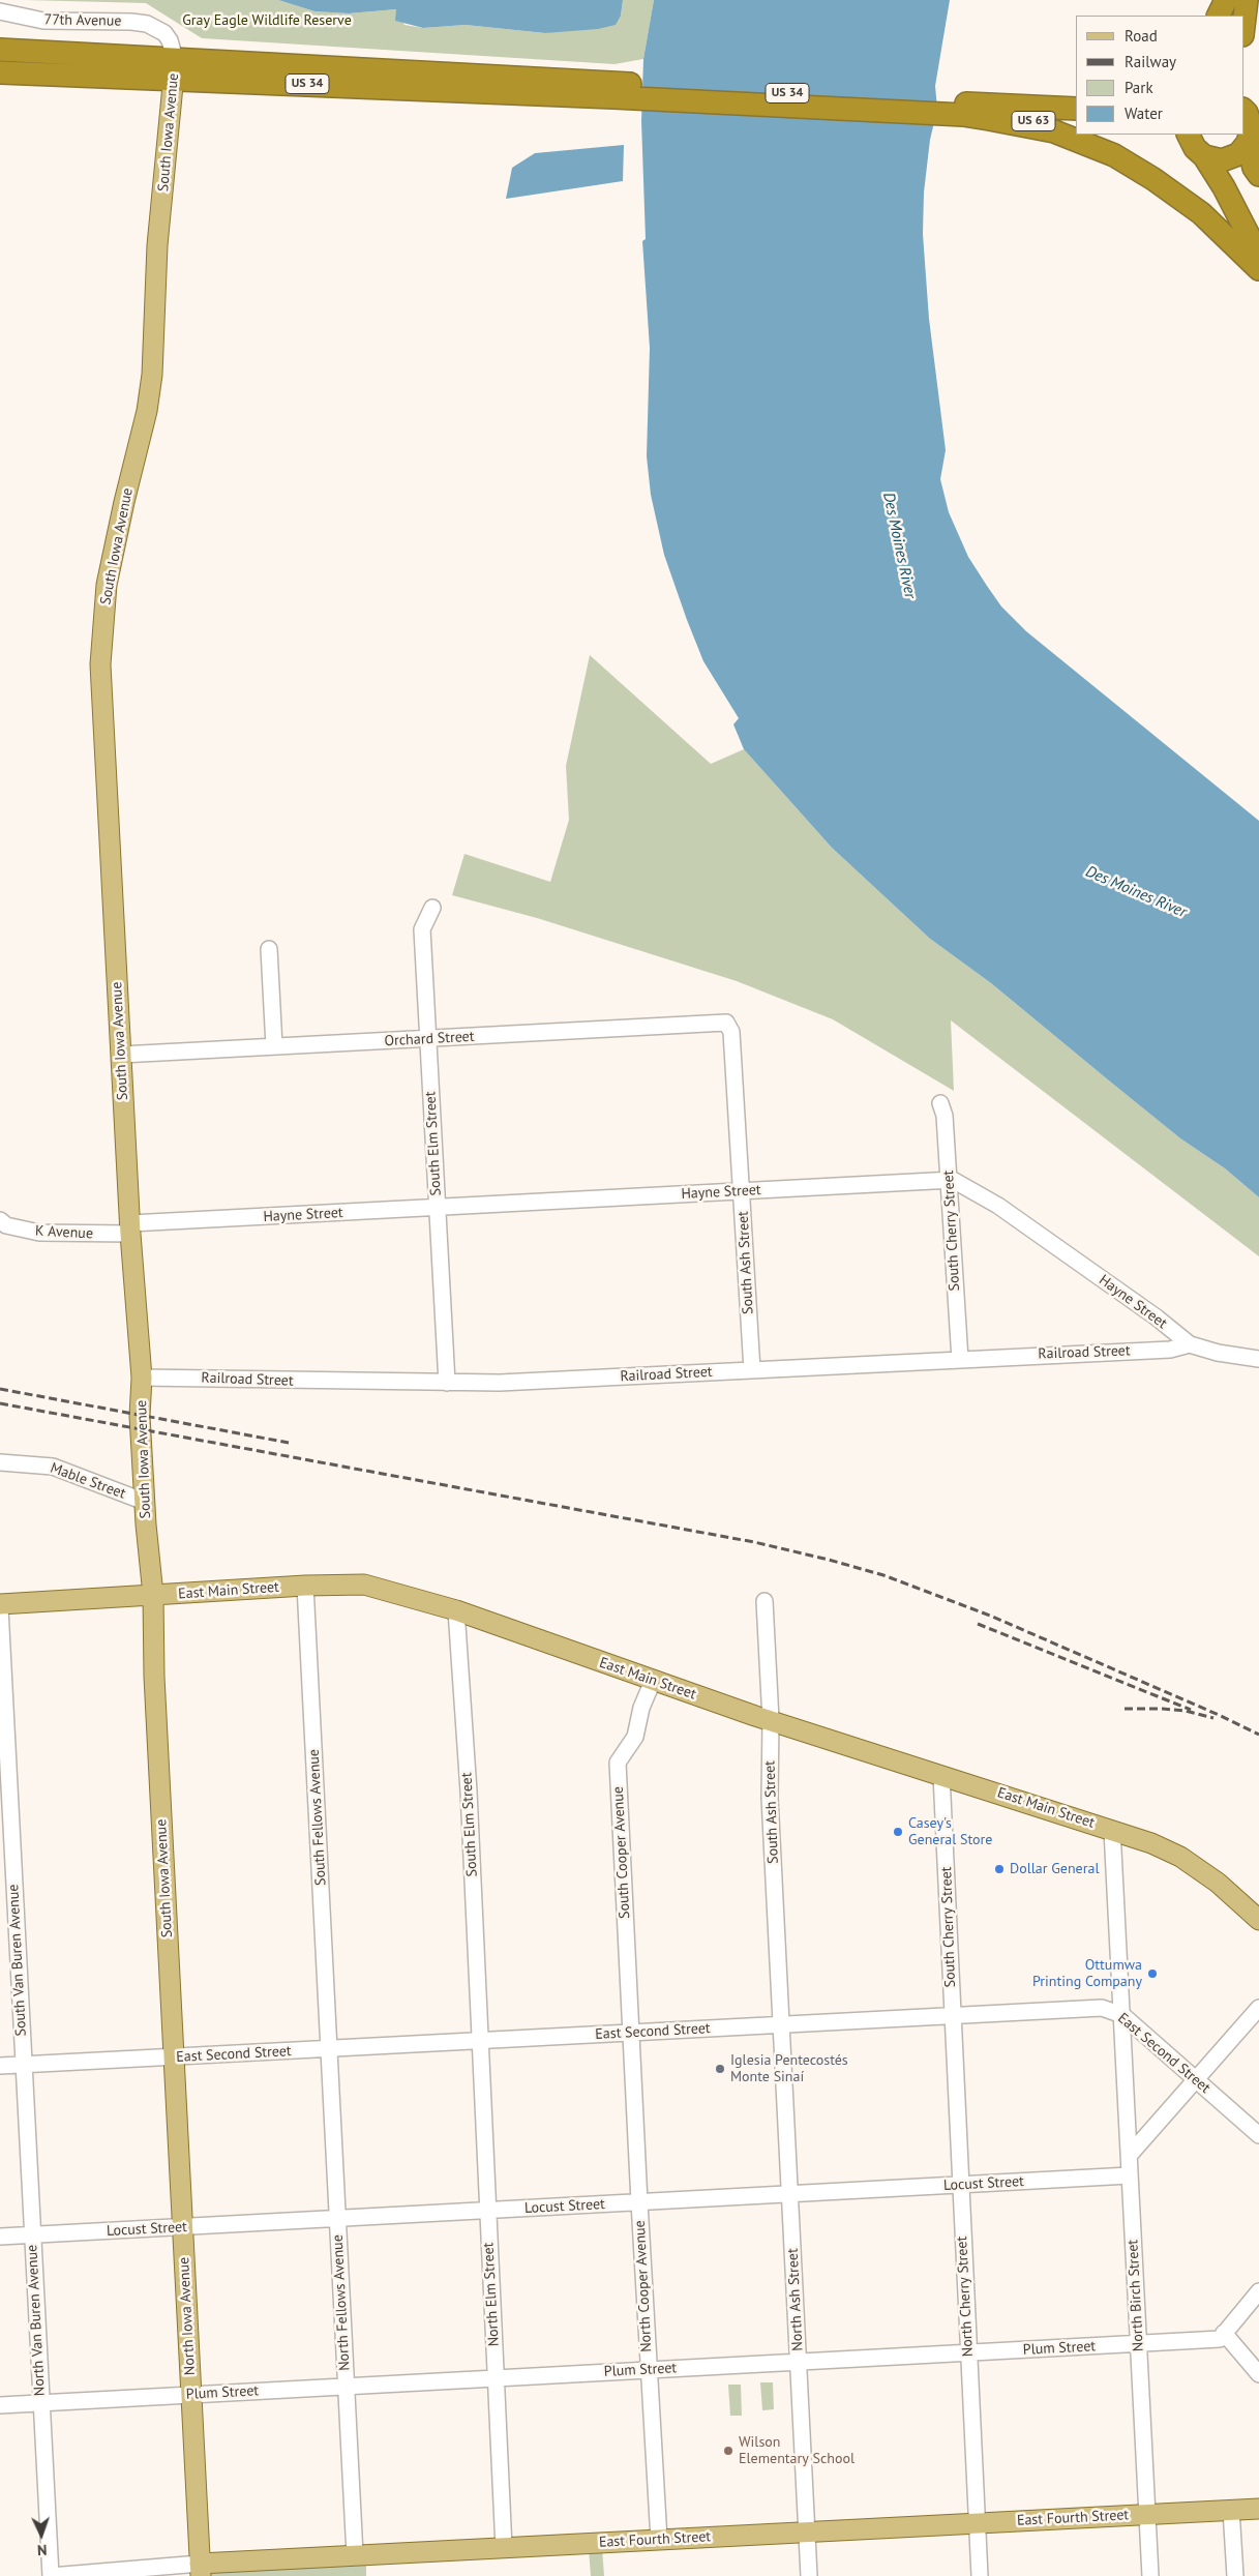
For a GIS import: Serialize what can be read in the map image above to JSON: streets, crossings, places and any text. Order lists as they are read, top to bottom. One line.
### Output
{"streets":{"highway":["US 34","US 63"],"main road":["South Iowa Avenue","East Main Street","North Iowa Avenue","East Fourth Street"],"street":["77th Avenue","Orchard Street","South Elm Street","Hayne Street","South Cherry Street","K Avenue","South Ash Street","Railroad Street","Mable Street","South Fellows Avenue","South Cooper Avenue","South Van Buren Avenue","East Second Street","Locust Street","North Cooper Avenue","North Elm Street","North Birch Street","North Cherry Street","North Ash Street","North Fellows Avenue","North Van Buren Avenue","Plum Street"]},"crossings":[["77th Avenue","South Iowa Avenue"],["US 34","US 63"],["US 34","South Iowa Avenue"],["South Iowa Avenue","Orchard Street"],["South Iowa Avenue","Hayne Street"],["South Iowa Avenue","K Avenue"],["South Iowa Avenue","Railroad Street"],["South Iowa Avenue","Mable Street"],["South Iowa Avenue","East Main Street"],["South Iowa Avenue","East Second Street"],["South Iowa Avenue","North Iowa Avenue"],["Orchard Street","South Elm Street"],["Orchard Street","South Ash Street"],["South Elm Street","Hayne Street"],["South Elm Street","Railroad Street"],["South Elm Street","East Main Street"],["South Elm Street","East Second Street"],["South Elm Street","North Elm Street"],["Hayne Street","South Cherry Street"],["Hayne Street","K Avenue"],["Hayne Street","South Ash Street"],["Hayne Street","Railroad Street"],["South Cherry Street","Railroad Street"],["South Cherry Street","East Main Street"],["South Cherry Street","East Second Street"],["South Cherry Street","North Cherry Street"],["South Ash Street","Railroad Street"],["South Ash Street","East Main Street"],["South Ash Street","East Second Street"],["South Ash Street","North Ash Street"],["East Main Street","South Fellows Avenue"],["East Main Street","South Cooper Avenue"],["East Main Street","South Van Buren Avenue"],["East Main Street","North Birch Street"],["South Fellows Avenue","East Second Street"],["South Fellows Avenue","North Fellows Avenue"],["South Cooper Avenue","East Second Street"],["South Cooper Avenue","North Cooper Avenue"],["South Van Buren Avenue","East Second Street"],["South Van Buren Avenue","North Van Buren Avenue"],["East Second Street","North Cooper Avenue"],["East Second Street","North Elm Street"],["East Second Street","North Birch Street"],["East Second Street","North Cherry Street"],["East Second Street","North Ash Street"],["East Second Street","North Fellows Avenue"],["East Second Street","North Iowa Avenue"],["East Second Street","North Van Buren Avenue"],["Locust Street","North Cooper Avenue"],["Locust Street","North Elm Street"],["Locust Street","North Birch Street"],["Locust Street","North Cherry Street"],["Locust Street","North Ash Street"],["Locust Street","North Fellows Avenue"],["Locust Street","North Iowa Avenue"],["Locust Street","North Van Buren Avenue"],["North Cooper Avenue","Plum Street"],["North Cooper Avenue","East Fourth Street"],["North Elm Street","Plum Street"],["North Elm Street","East Fourth Street"],["North Birch Street","Plum Street"],["North Birch Street","East Fourth Street"],["North Cherry Street","Plum Street"],["North Cherry Street","East Fourth Street"],["North Ash Street","Plum Street"],["North Ash Street","East Fourth Street"],["North Fellows Avenue","Plum Street"],["North Fellows Avenue","East Fourth Street"],["North Iowa Avenue","Plum Street"],["North Iowa Avenue","East Fourth Street"],["North Van Buren Avenue","Plum Street"],["North Van Buren Avenue","East Fourth Street"]],"water":["Des Moines River"],"parks":["Gray Eagle Wildlife Reserve"],"places":["Casey's General Store","Dollar General","Ottumwa Printing Company","Iglesia Pentecostés Monte Sinaí","Wilson Elementary School"],"legend":["Road","Railway","Park","Water"],"north":"bottom"}
